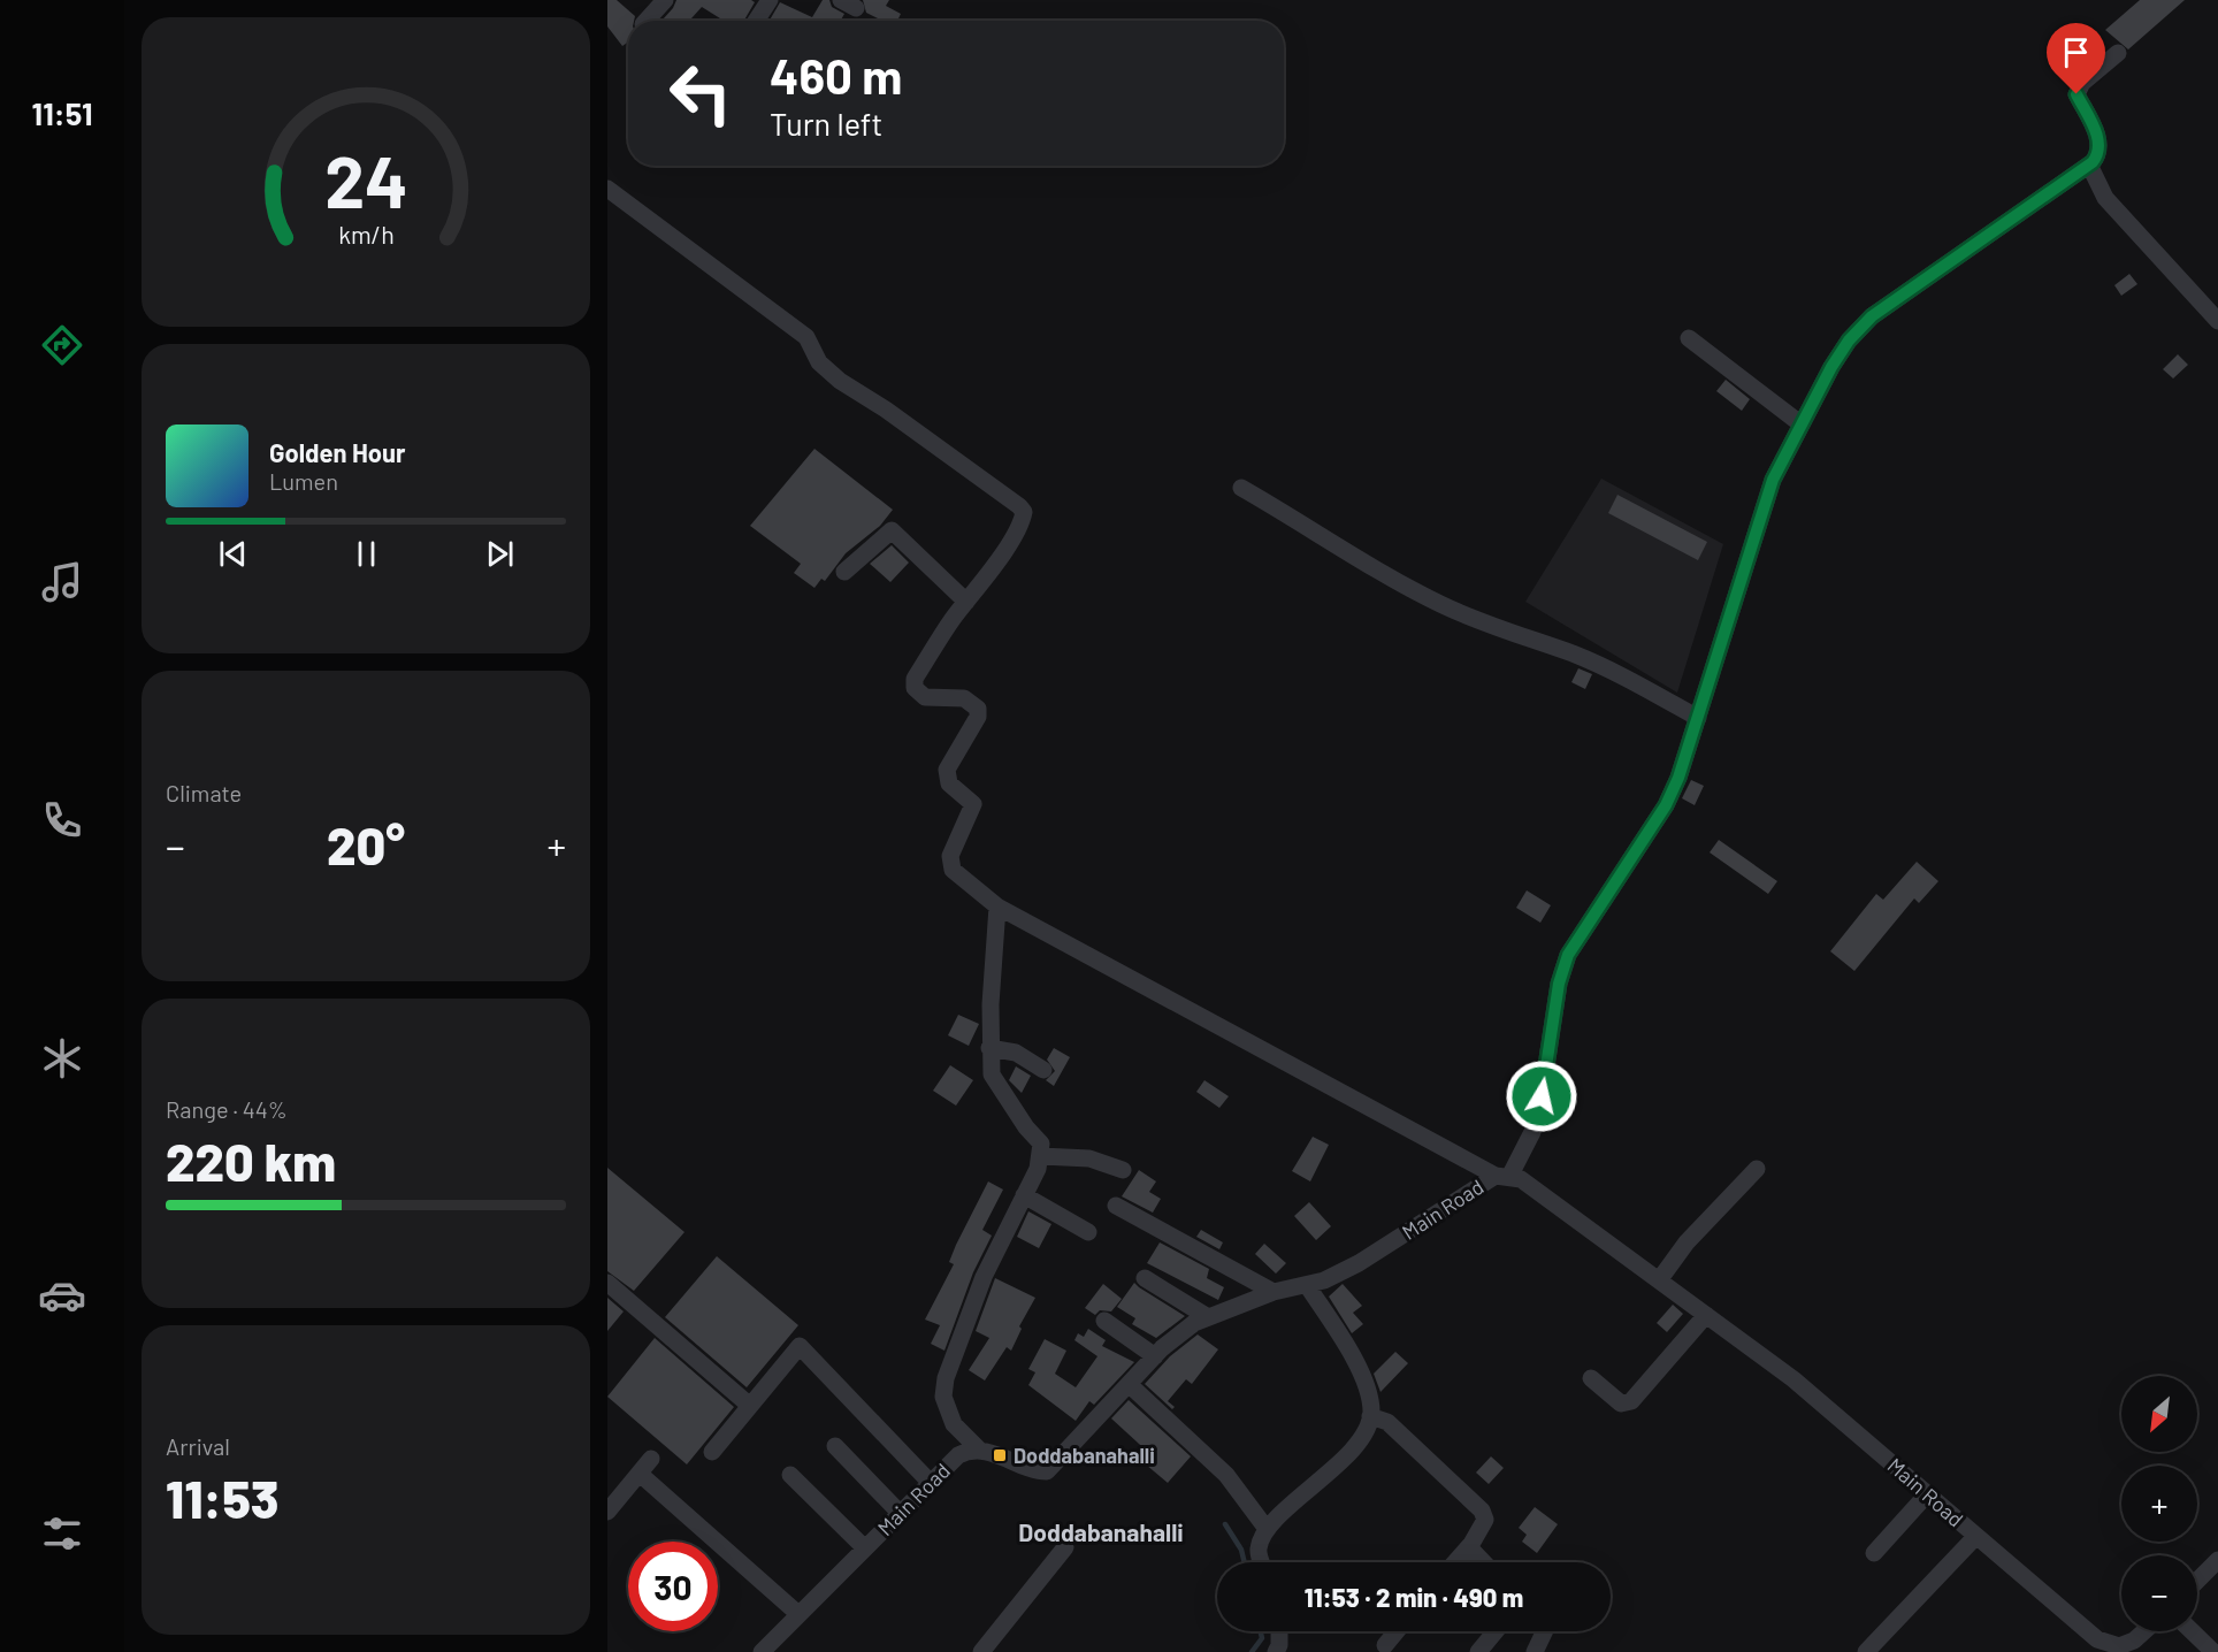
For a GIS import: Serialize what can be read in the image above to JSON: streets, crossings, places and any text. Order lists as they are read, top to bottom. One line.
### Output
{"streets":{"street":["Main Road"]},"districts":["Doddabanahalli"],"places":{"transit":["Doddabanahalli"]},"north":"bottom left","page":{"tabs":"11:51","turn":["460 m","Turn left"],"song":["Golden Hour","Lumen"],"tile":["Climate",["Range · 44%","220 km"],["Arrival","11:53"]],"heat":["−","20°","+"],"map_buttons":["+","−"],"limit":"30","trip":"11:53 · 2 min · 490 m","gauge":["24","km/h"]}}
